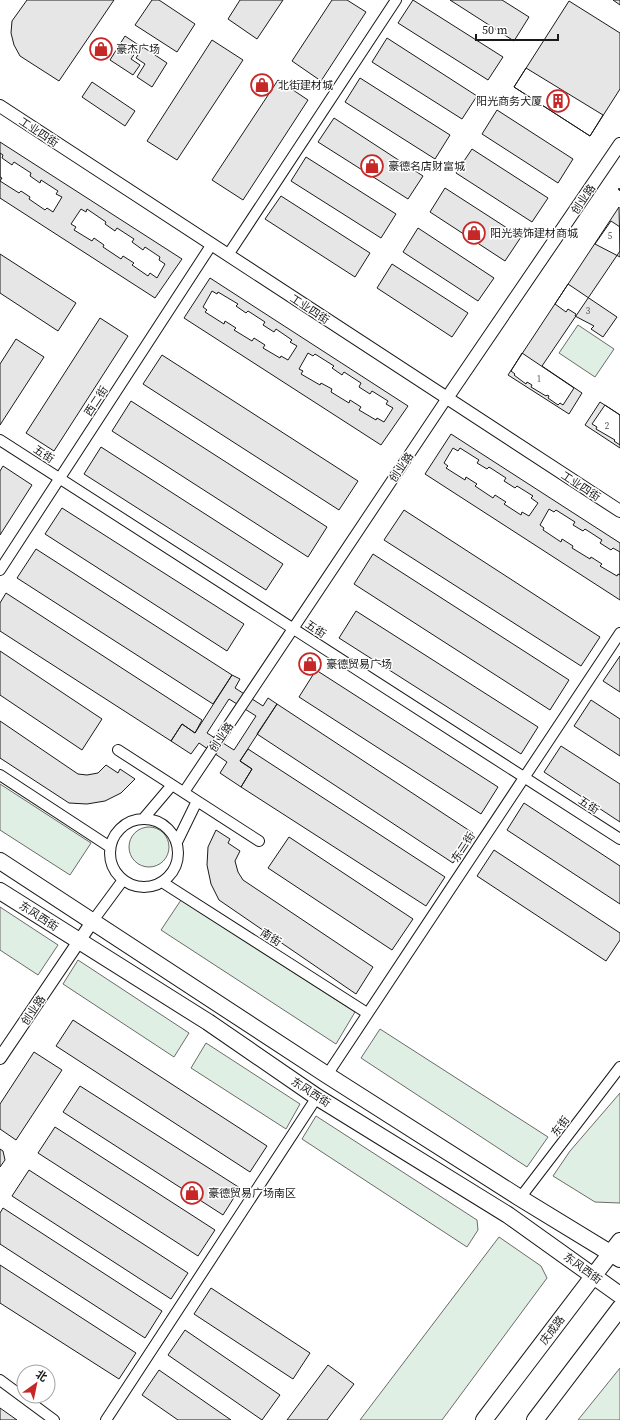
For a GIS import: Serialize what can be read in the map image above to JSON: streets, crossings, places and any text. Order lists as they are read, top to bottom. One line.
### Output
{"streets":{"main road":["东风西街","庆成路"],"street":["工业四街","创业路","西二街","五街","东二街","南街","东街"]},"crossings":[["工业四街","创业路"],["工业四街","西二街"],["创业路","五街"],["创业路","东风西街"],["西二街","五街"],["五街","东二街"],["东二街","东风西街"],["东二街","南街"],["东风西街","东街"],["东风西街","庆成路"]],"places":{"shop":["豪杰广场","北街建材城","豪德名店财富城","阳光装饰建材商城","豪德贸易广场","豪德贸易广场南区"],"building":["阳光商务大厦"]},"house_numbers":["5","3","1","2"],"scale_bar":"50 m","north":"top right"}
